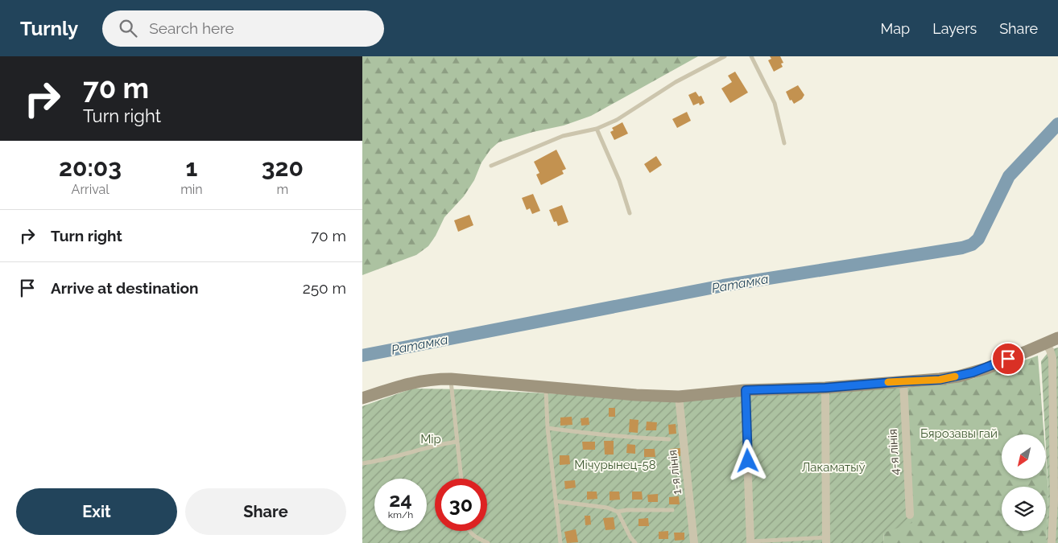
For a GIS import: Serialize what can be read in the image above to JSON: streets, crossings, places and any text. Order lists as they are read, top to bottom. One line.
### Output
{"streets":{"street":["4-я лінія","1-я лінія"]},"water":["Ратамка"],"parks":["Бярозавы гай","Мір","Мічурынец-58","Лакаматыў"],"north":"bottom left","page":{"header":"Turnly","search":"Search here","nav":["Map","Layers","Share"],"turn":["70 m","Turn right"],"eta":["20:03","Arrival","1","min","320","m"],"list":[{"name":"Turn right","value":"70 m"},{"name":"Arrive at destination","value":"250 m"}],"speed":"24 km/h","limit":"30","buttons":["Exit","Share"]}}
